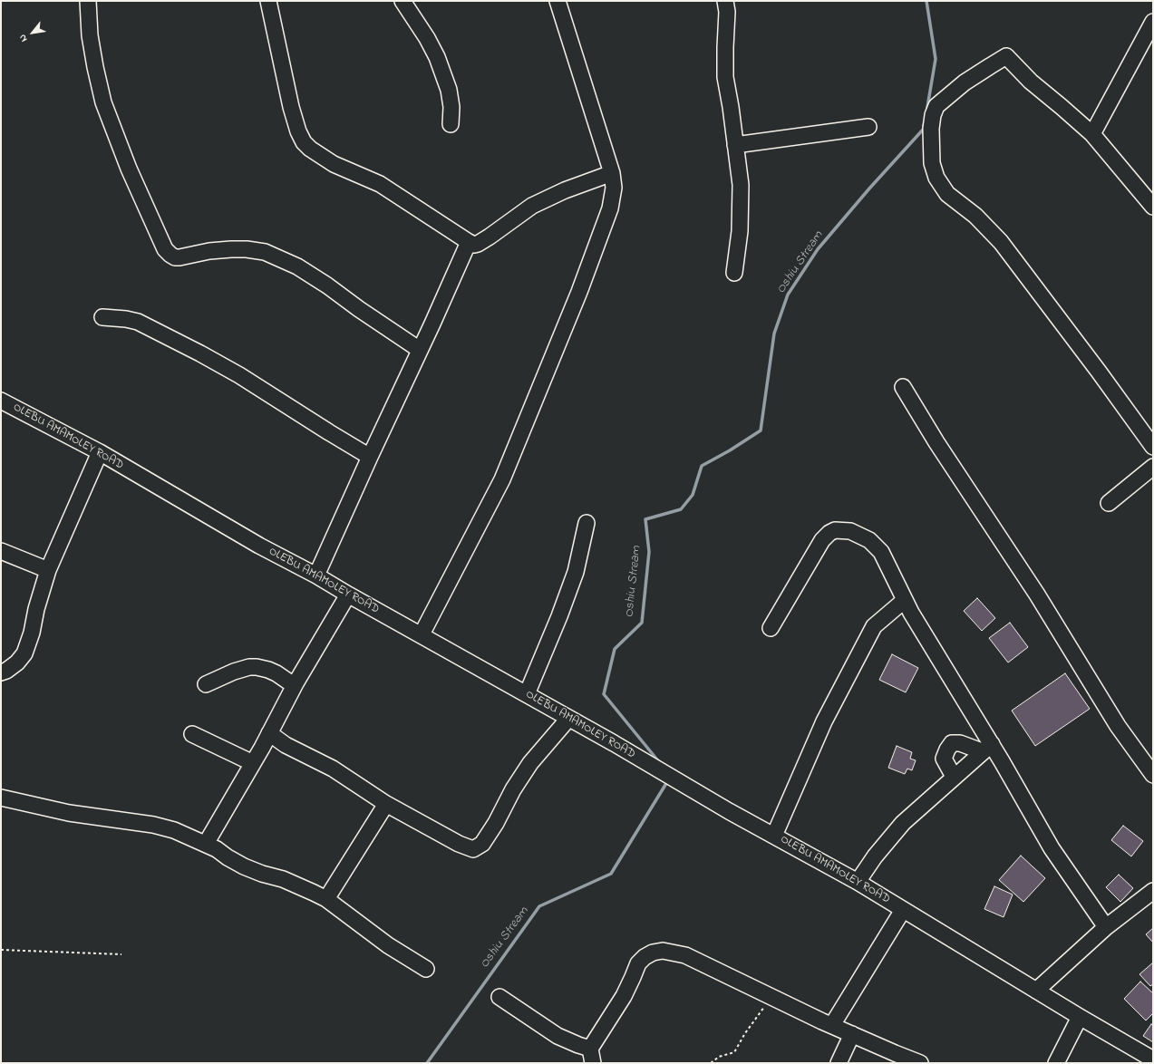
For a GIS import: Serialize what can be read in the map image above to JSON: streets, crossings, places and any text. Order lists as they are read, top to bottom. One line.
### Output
{"streets":{"street":["OLEBU AMAMOLEY ROAD"]},"water":["Oshiu Stream"],"north":"bottom left"}
